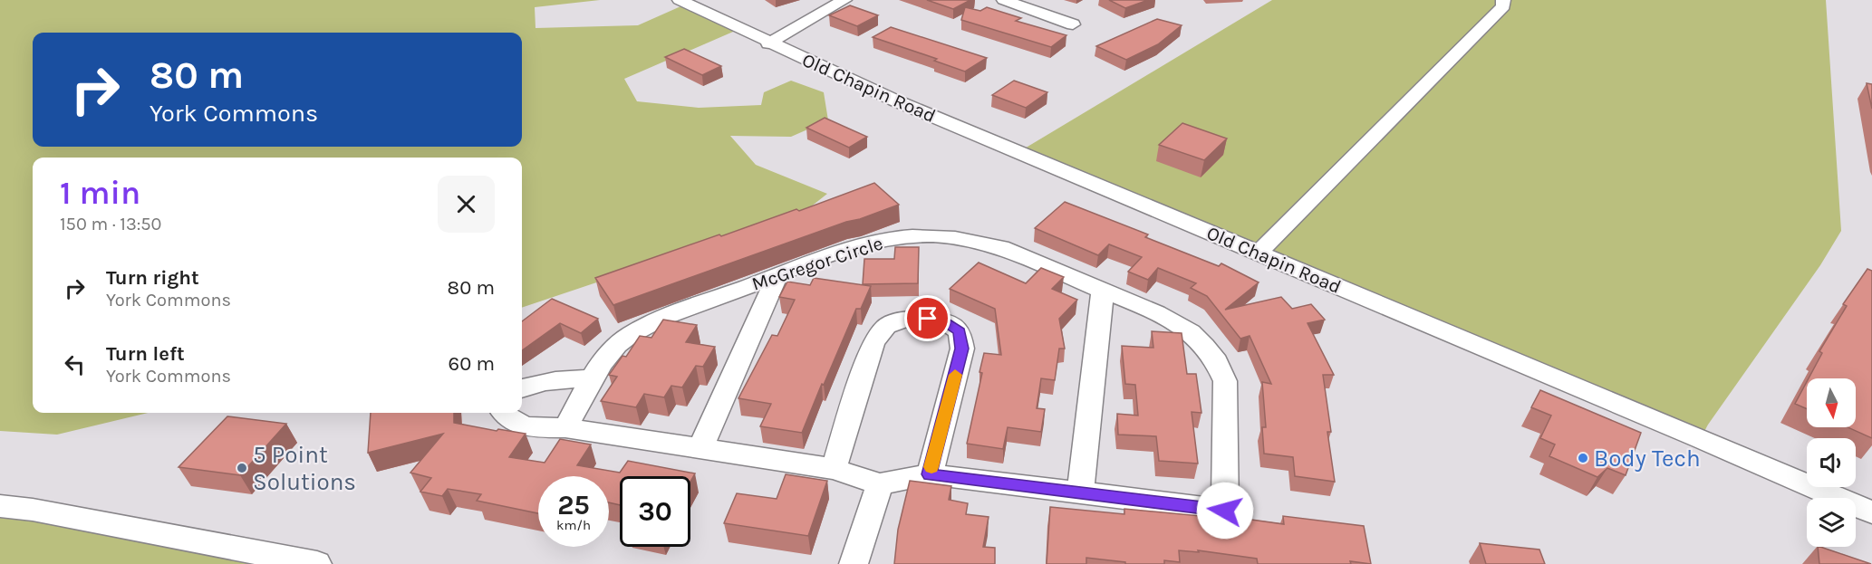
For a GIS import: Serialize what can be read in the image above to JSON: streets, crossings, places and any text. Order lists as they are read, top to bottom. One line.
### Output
{"streets":{"street":["Old Chapin Road","McGregor Circle"]},"places":["Body Tech","5 Point Solutions"],"north":"bottom","page":{"turn":["80 m","York Commons"],"heading":["1 min","150 m · 13:50"],"list":[{"name":"Turn right","note":"York Commons","value":"80 m"},{"name":"Turn left","note":"York Commons","value":"60 m"}],"speed":"25 km/h","limit":"30"}}
